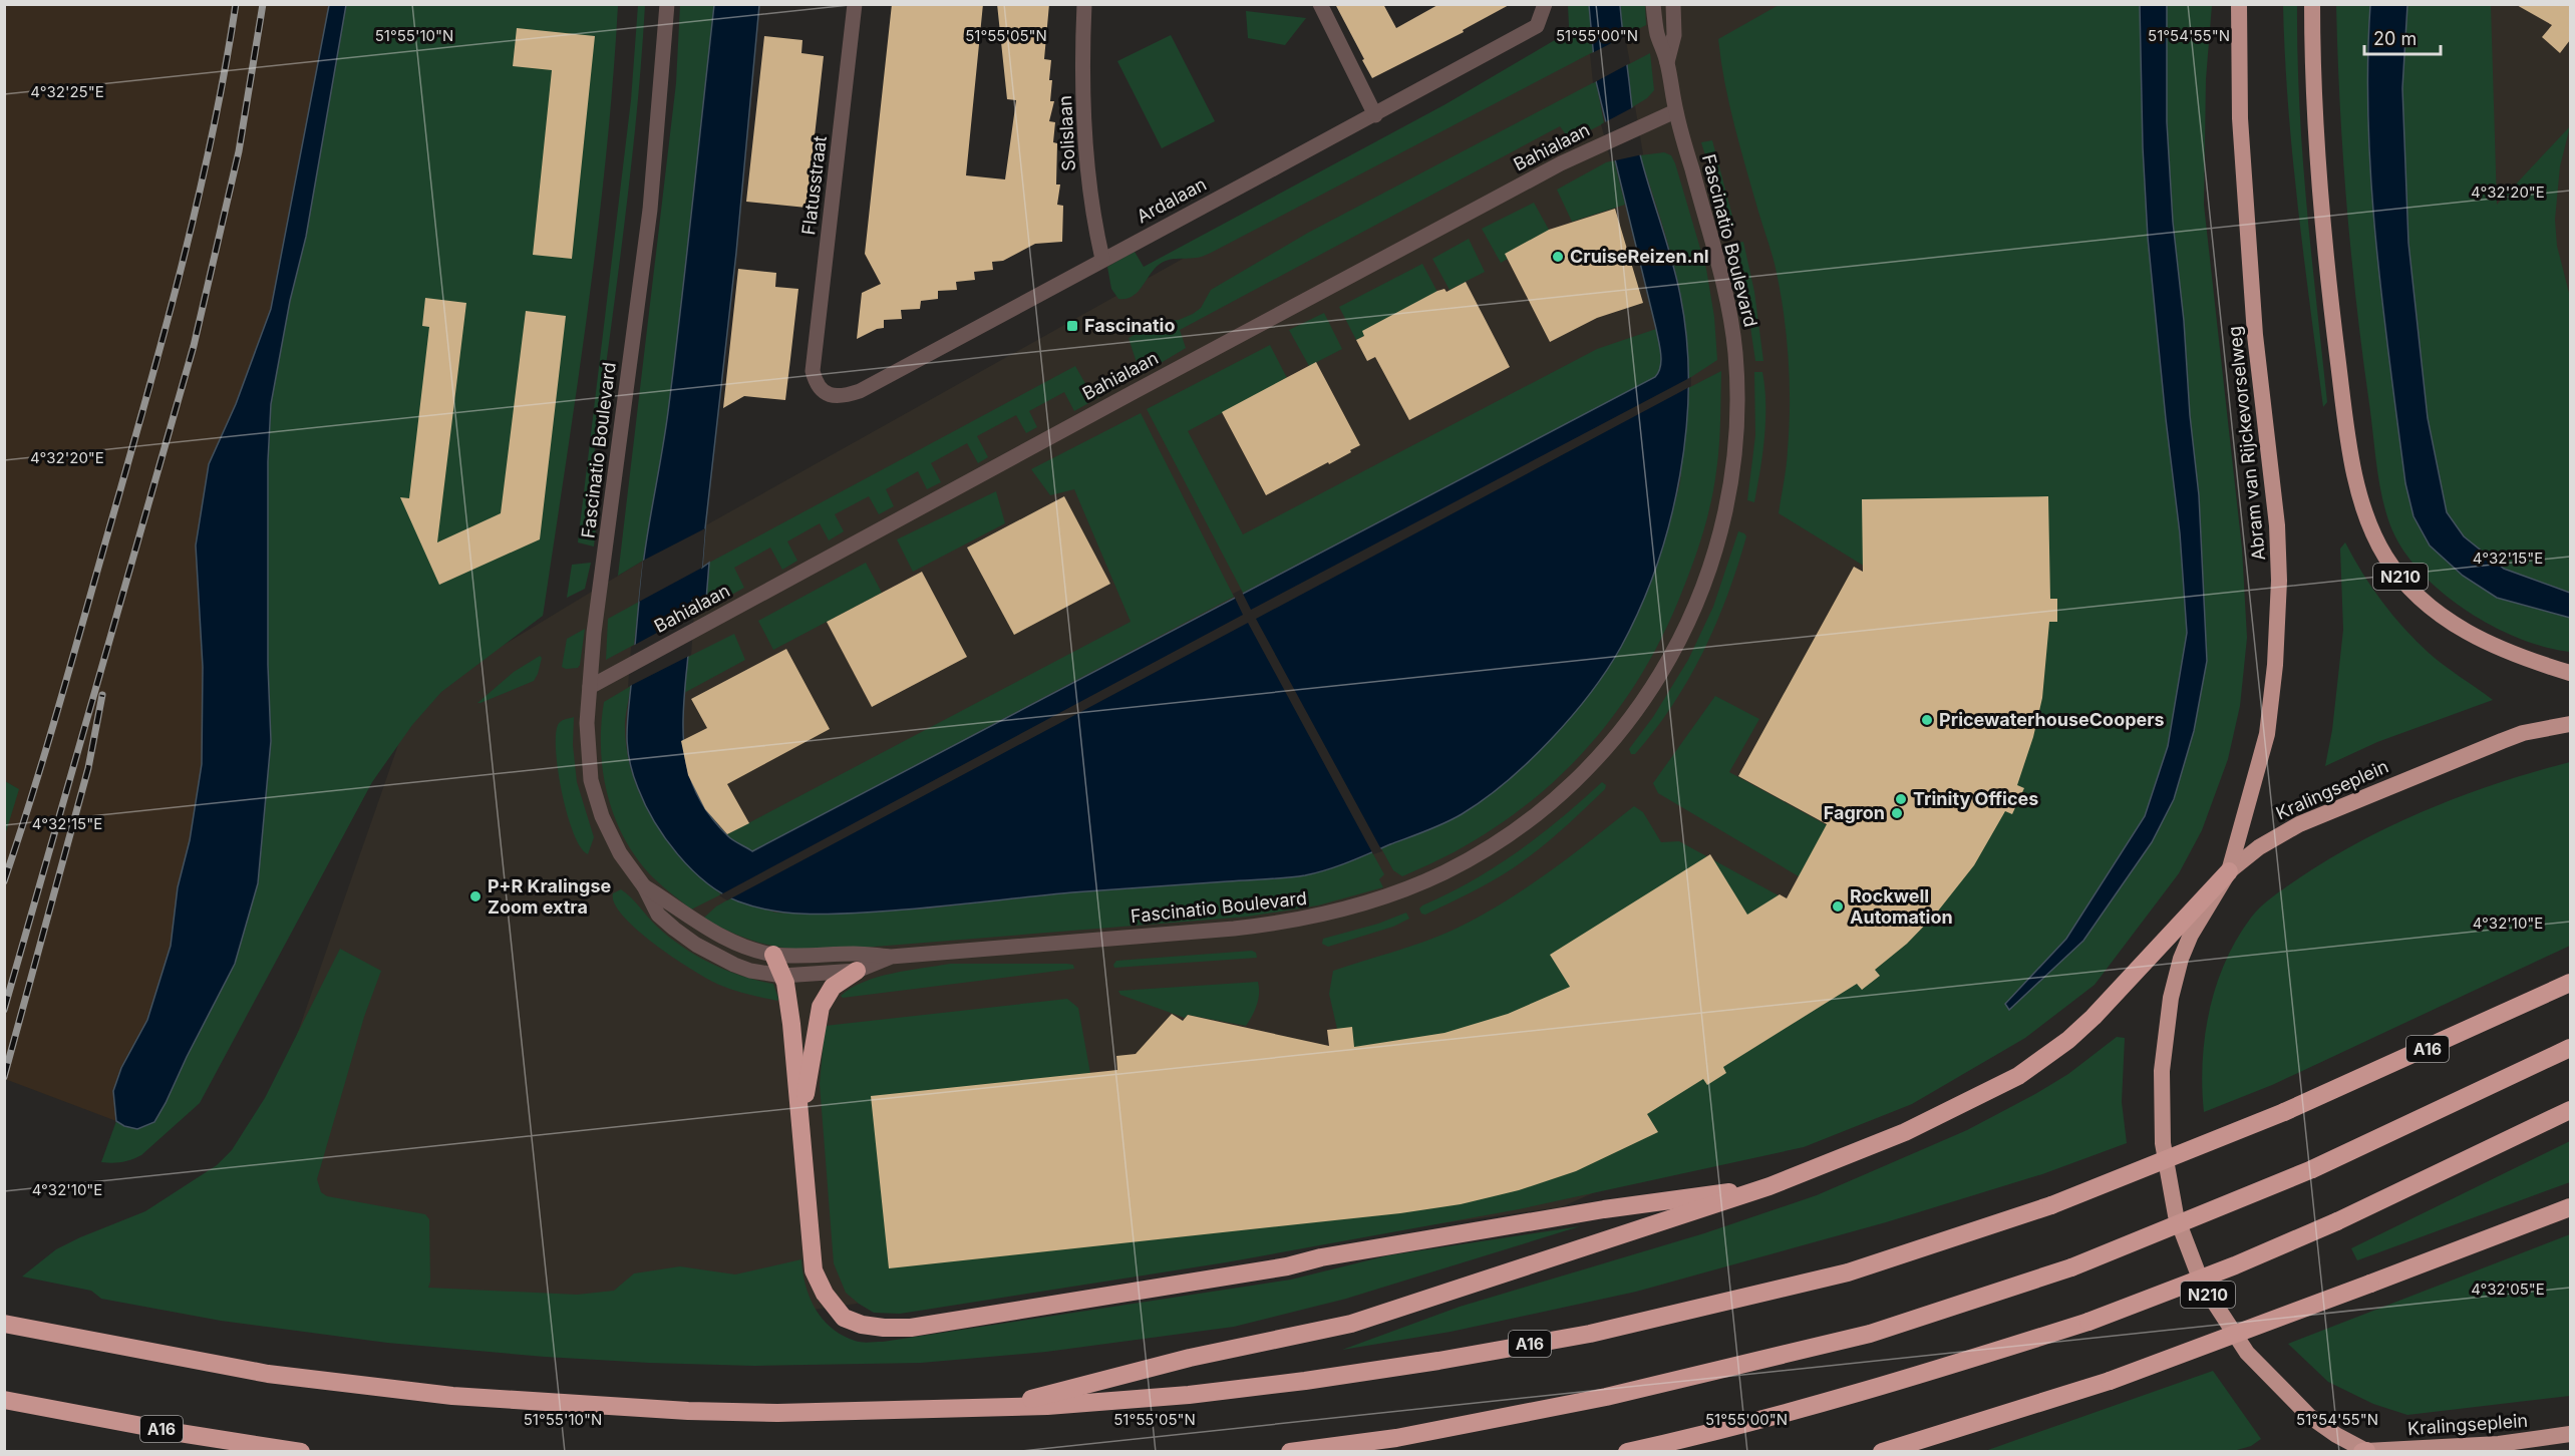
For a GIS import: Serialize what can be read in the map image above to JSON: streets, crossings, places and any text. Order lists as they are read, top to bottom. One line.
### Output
{"streets":{"highway":["Abram van Rijckevorselweg","N210","Kralingseplein","A16"],"street":["Solislaan","Bahialaan","Flatusstraat","Ardalaan","Fascinatio Boulevard"]},"crossings":[["Solislaan","Ardalaan"],["Bahialaan","Fascinatio Boulevard"],["Flatusstraat","Ardalaan"],["Abram van Rijckevorselweg","Kralingseplein"],["Abram van Rijckevorselweg","A16"],["Kralingseplein","A16"]],"places":{"other":["CruiseReizen.nl","PricewaterhouseCoopers","Trinity Offices","Fagron","P+R Kralingse Zoom extra","Rockwell Automation"],"transit":["Fascinatio"]},"scale_bar":"20 m","coordinates":["51°55'10\"N","51°55'05\"N","51°55'00\"N","51°54'55\"N","4°32'25\"E","4°32'20\"E","4°32'15\"E","4°32'10\"E","4°32'05\"E"]}
